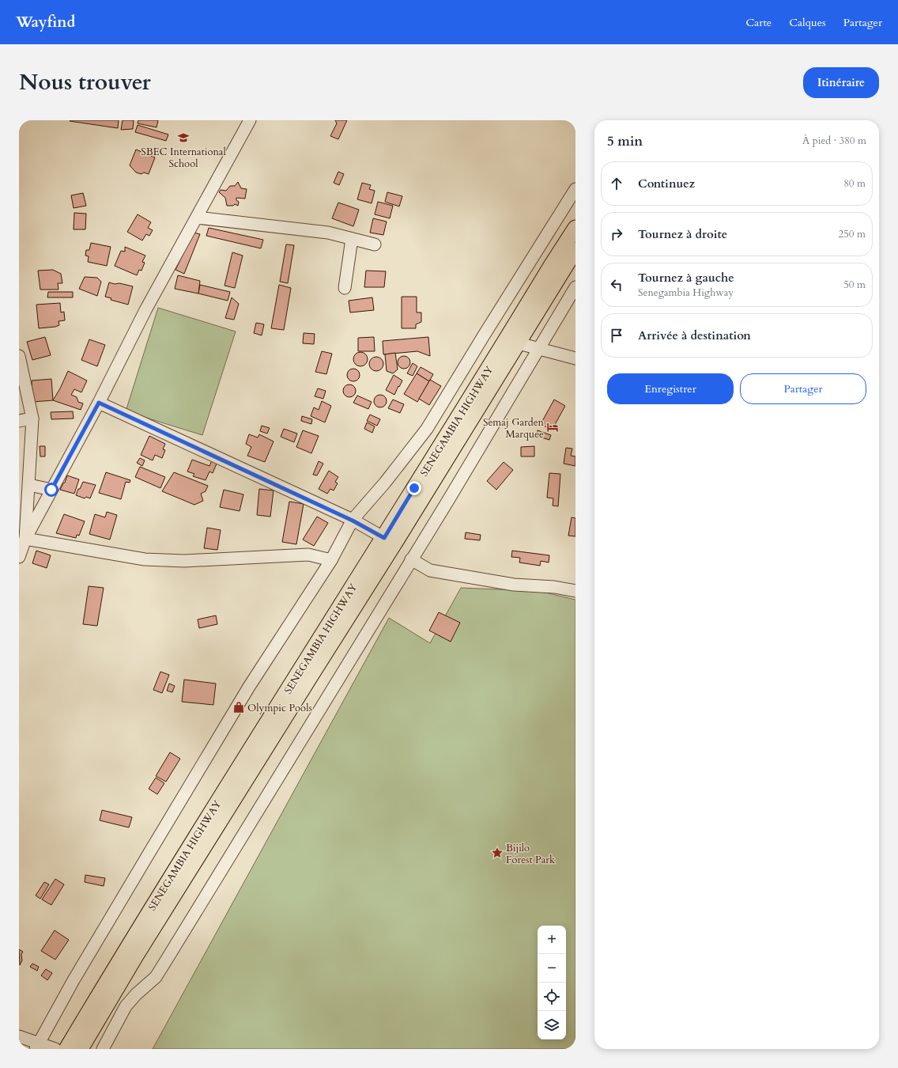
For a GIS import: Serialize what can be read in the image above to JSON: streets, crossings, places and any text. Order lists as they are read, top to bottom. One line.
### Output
{"streets":{"main road":["SENEGAMBIA HIGHWAY"]},"places":{"school or university":["SBEC International School"],"hotel":["Semaj Garden Marquee"],"shop":["Olympic Pools"],"place":["Bijilo Forest Park"]},"page":{"header":"Wayfind","nav":["Carte","Calques","Partager"],"title":"Nous trouver","buttons":["Itinéraire",["Enregistrer","Partager"]],"heading":["5 min","À pied · 380 m"],"list":[["Continuez","80 m"],["Tournez à droite","250 m"],["Tournez à gauche","Senegambia Highway","50 m"],"Arrivée à destination"],"map_buttons":["+","−"]}}
